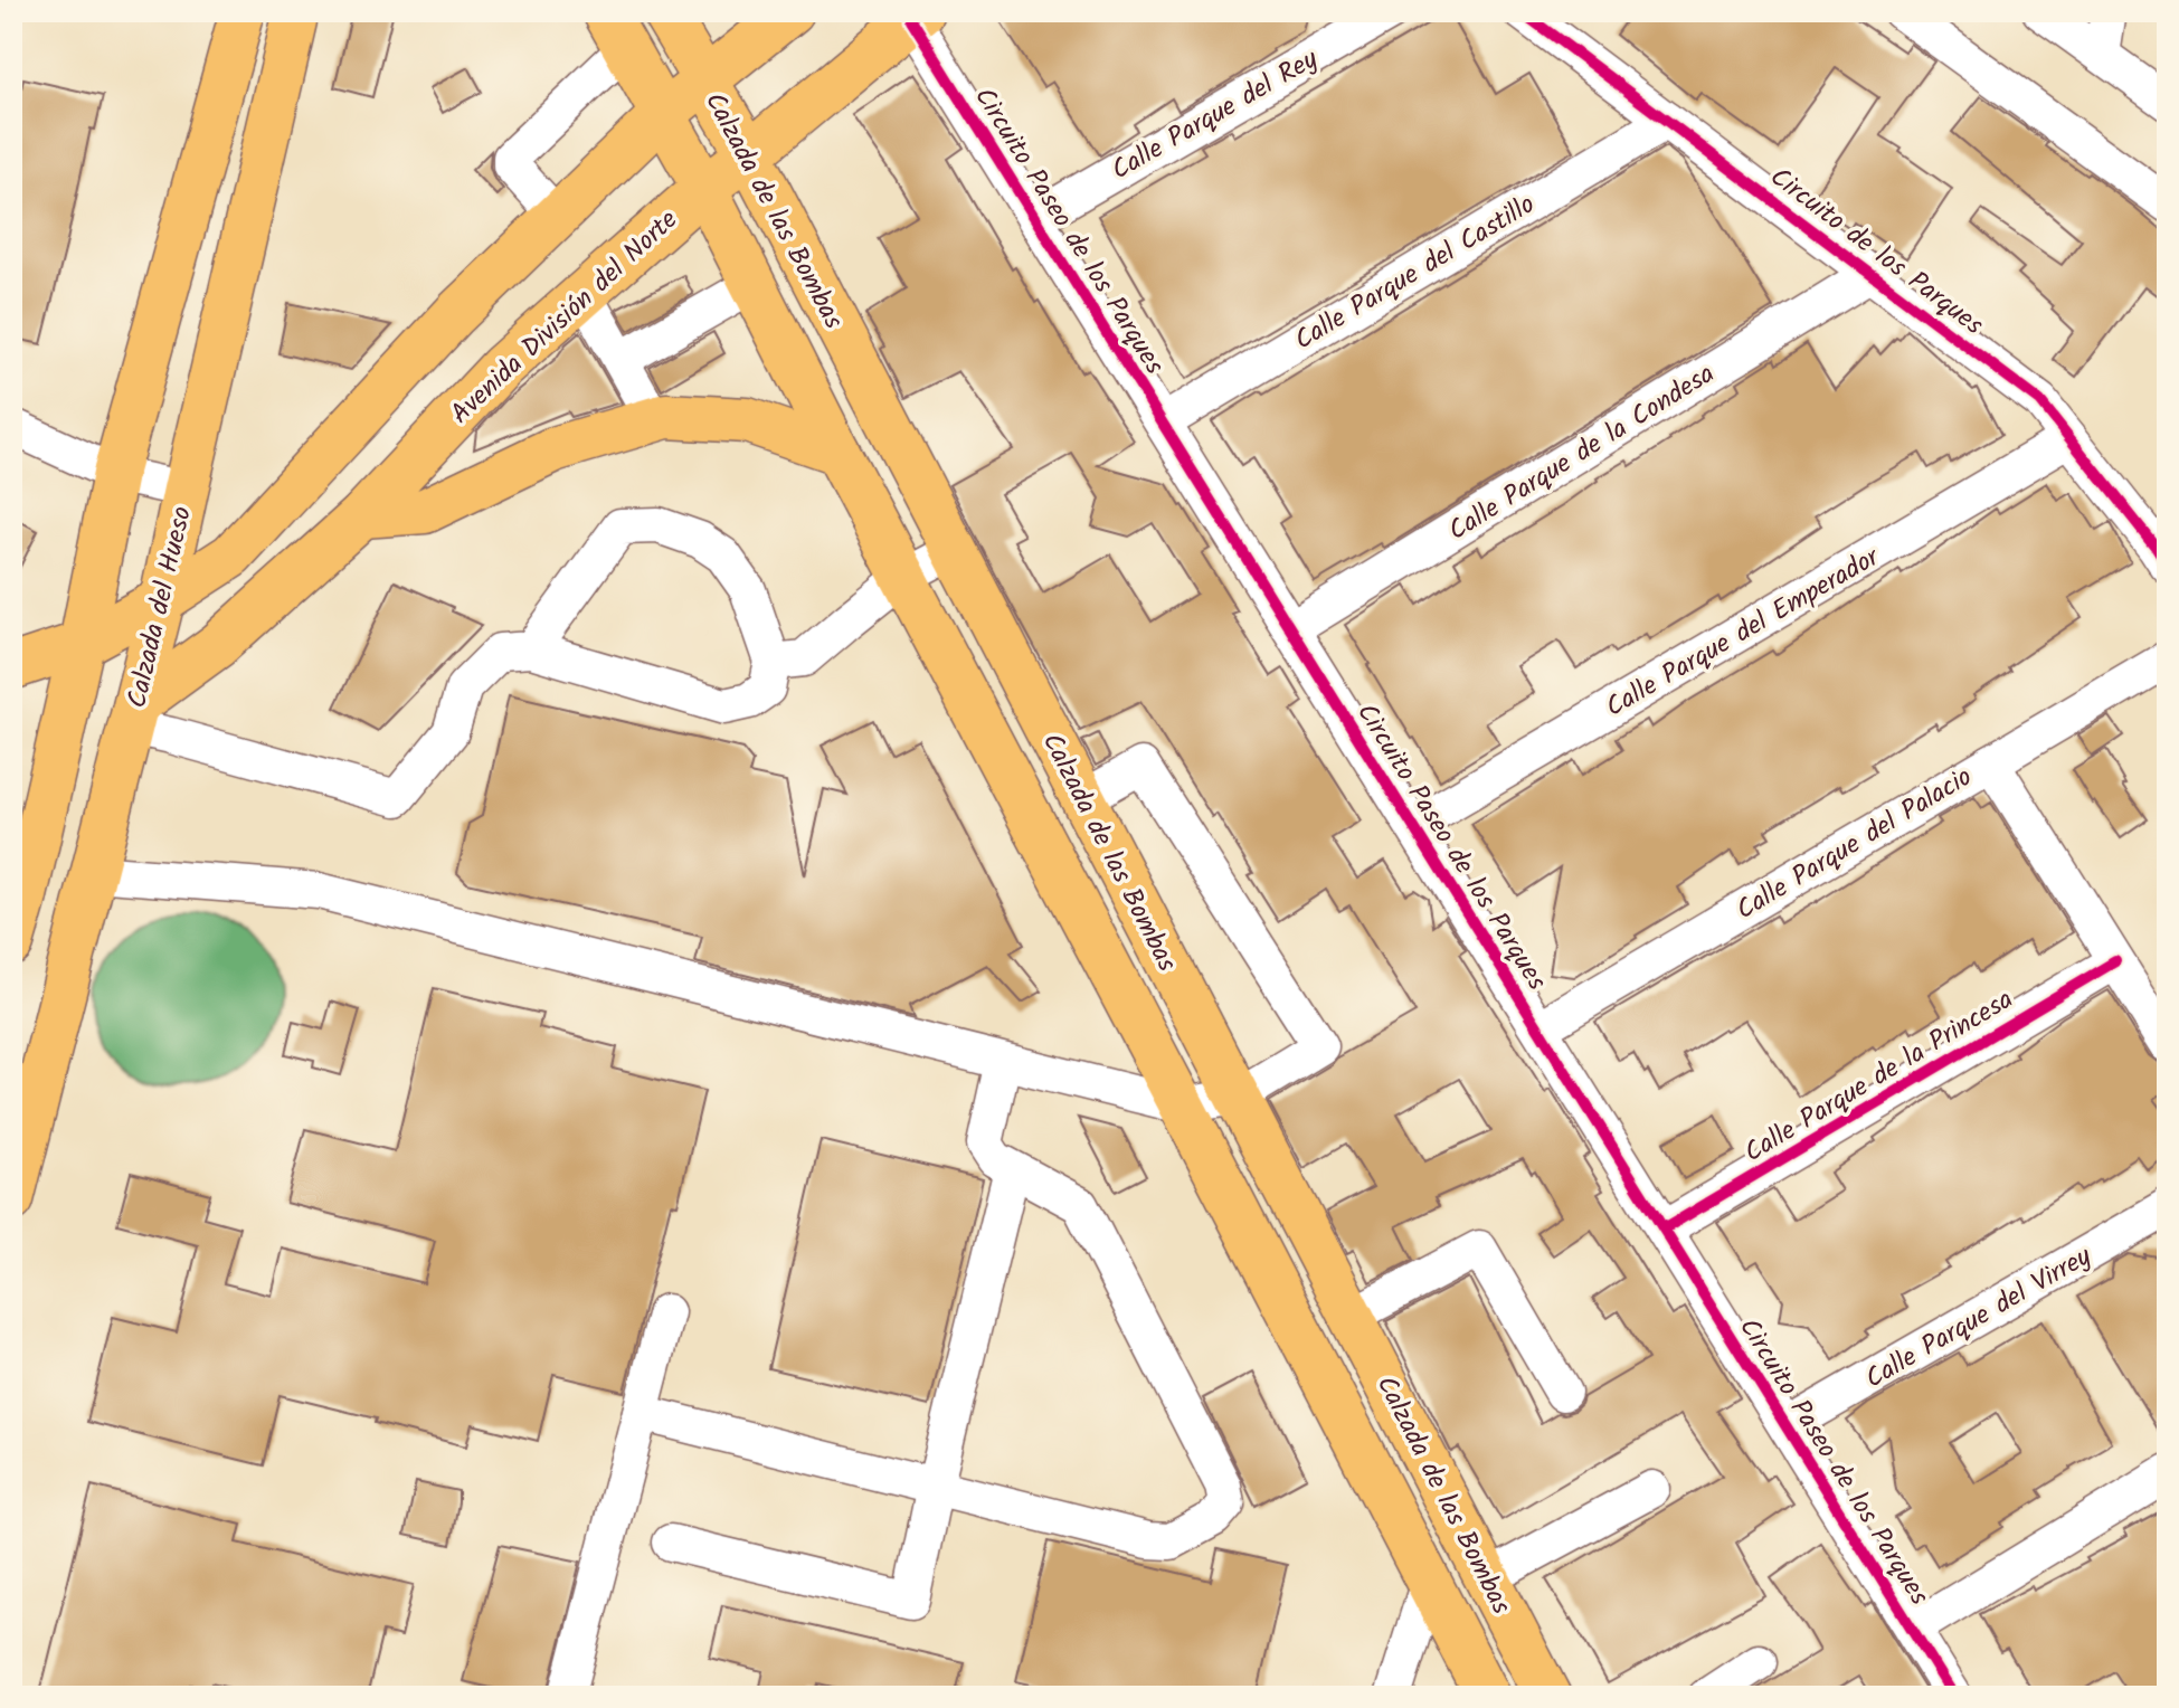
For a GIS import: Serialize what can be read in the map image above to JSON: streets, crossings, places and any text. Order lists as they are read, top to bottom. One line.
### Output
{"streets":{"main road":["Calzada de las Bombas","Avenida División del Norte","Calzada del Hueso"],"street":["Calle Parque del Rey","Circuito Paseo de los Parques","Circuito de los Parques","Calle Parque del Castillo","Calle Parque de la Condesa","Calle Parque del Emperador","Calle Parque del Palacio","Calle Parque de la Princesa","Calle Parque del Virrey"]},"crossings":[["Calle Parque del Rey","Circuito Paseo de los Parques"],["Calzada de las Bombas","Avenida División del Norte"],["Circuito Paseo de los Parques","Calle Parque del Castillo"],["Circuito Paseo de los Parques","Avenida División del Norte"],["Circuito Paseo de los Parques","Calle Parque de la Condesa"],["Circuito Paseo de los Parques","Calle Parque del Emperador"],["Circuito Paseo de los Parques","Calle Parque del Palacio"],["Circuito Paseo de los Parques","Calle Parque de la Princesa"],["Circuito Paseo de los Parques","Calle Parque del Virrey"],["Circuito de los Parques","Calle Parque del Castillo"],["Circuito de los Parques","Calle Parque de la Condesa"],["Circuito de los Parques","Calle Parque del Emperador"],["Avenida División del Norte","Calzada del Hueso"]]}
